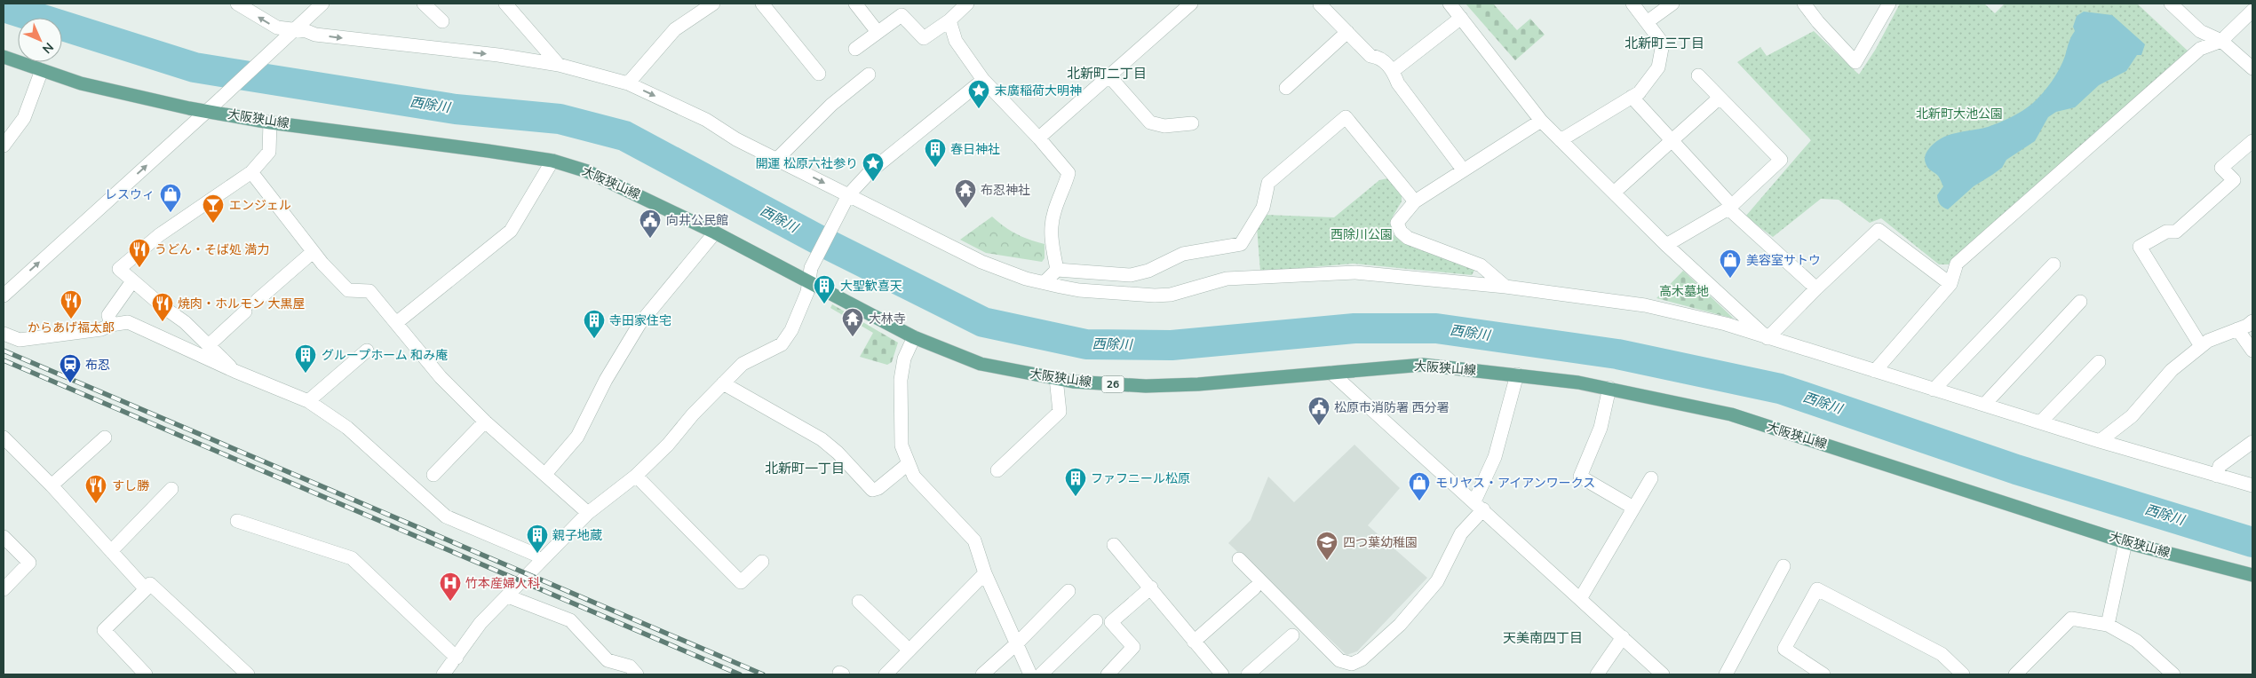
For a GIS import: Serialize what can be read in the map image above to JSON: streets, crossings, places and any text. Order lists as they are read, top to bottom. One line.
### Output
{"streets":{"main road":["大阪狭山線","26"]},"districts":["北新町三丁目","北新町二丁目","北新町一丁目","天美南四丁目"],"water":["西除川"],"parks":["北新町大池公園","西除川公園","高木墓地"],"places":{"place":["末廣稲荷大明神","開運 松原六社参り"],"building":["春日神社","大聖歓喜天","寺田家住宅","グループホーム 和み庵","ファフニール松原","親子地蔵"],"temple":["布忍神社","大林寺"],"shop":["レスウィ","美容室サトウ","モリヤス・アイアンワークス"],"bar":["エンジェル"],"public building":["向井公民館","松原市消防署 西分署"],"restaurant":["うどん・そば処 満力","からあげ福太郎","焼肉・ホルモン 大黒屋","すし勝"],"station":["布忍"],"school or university":["四つ葉幼稚園"],"hospital":["竹本産婦人科"]},"north":"bottom right"}
